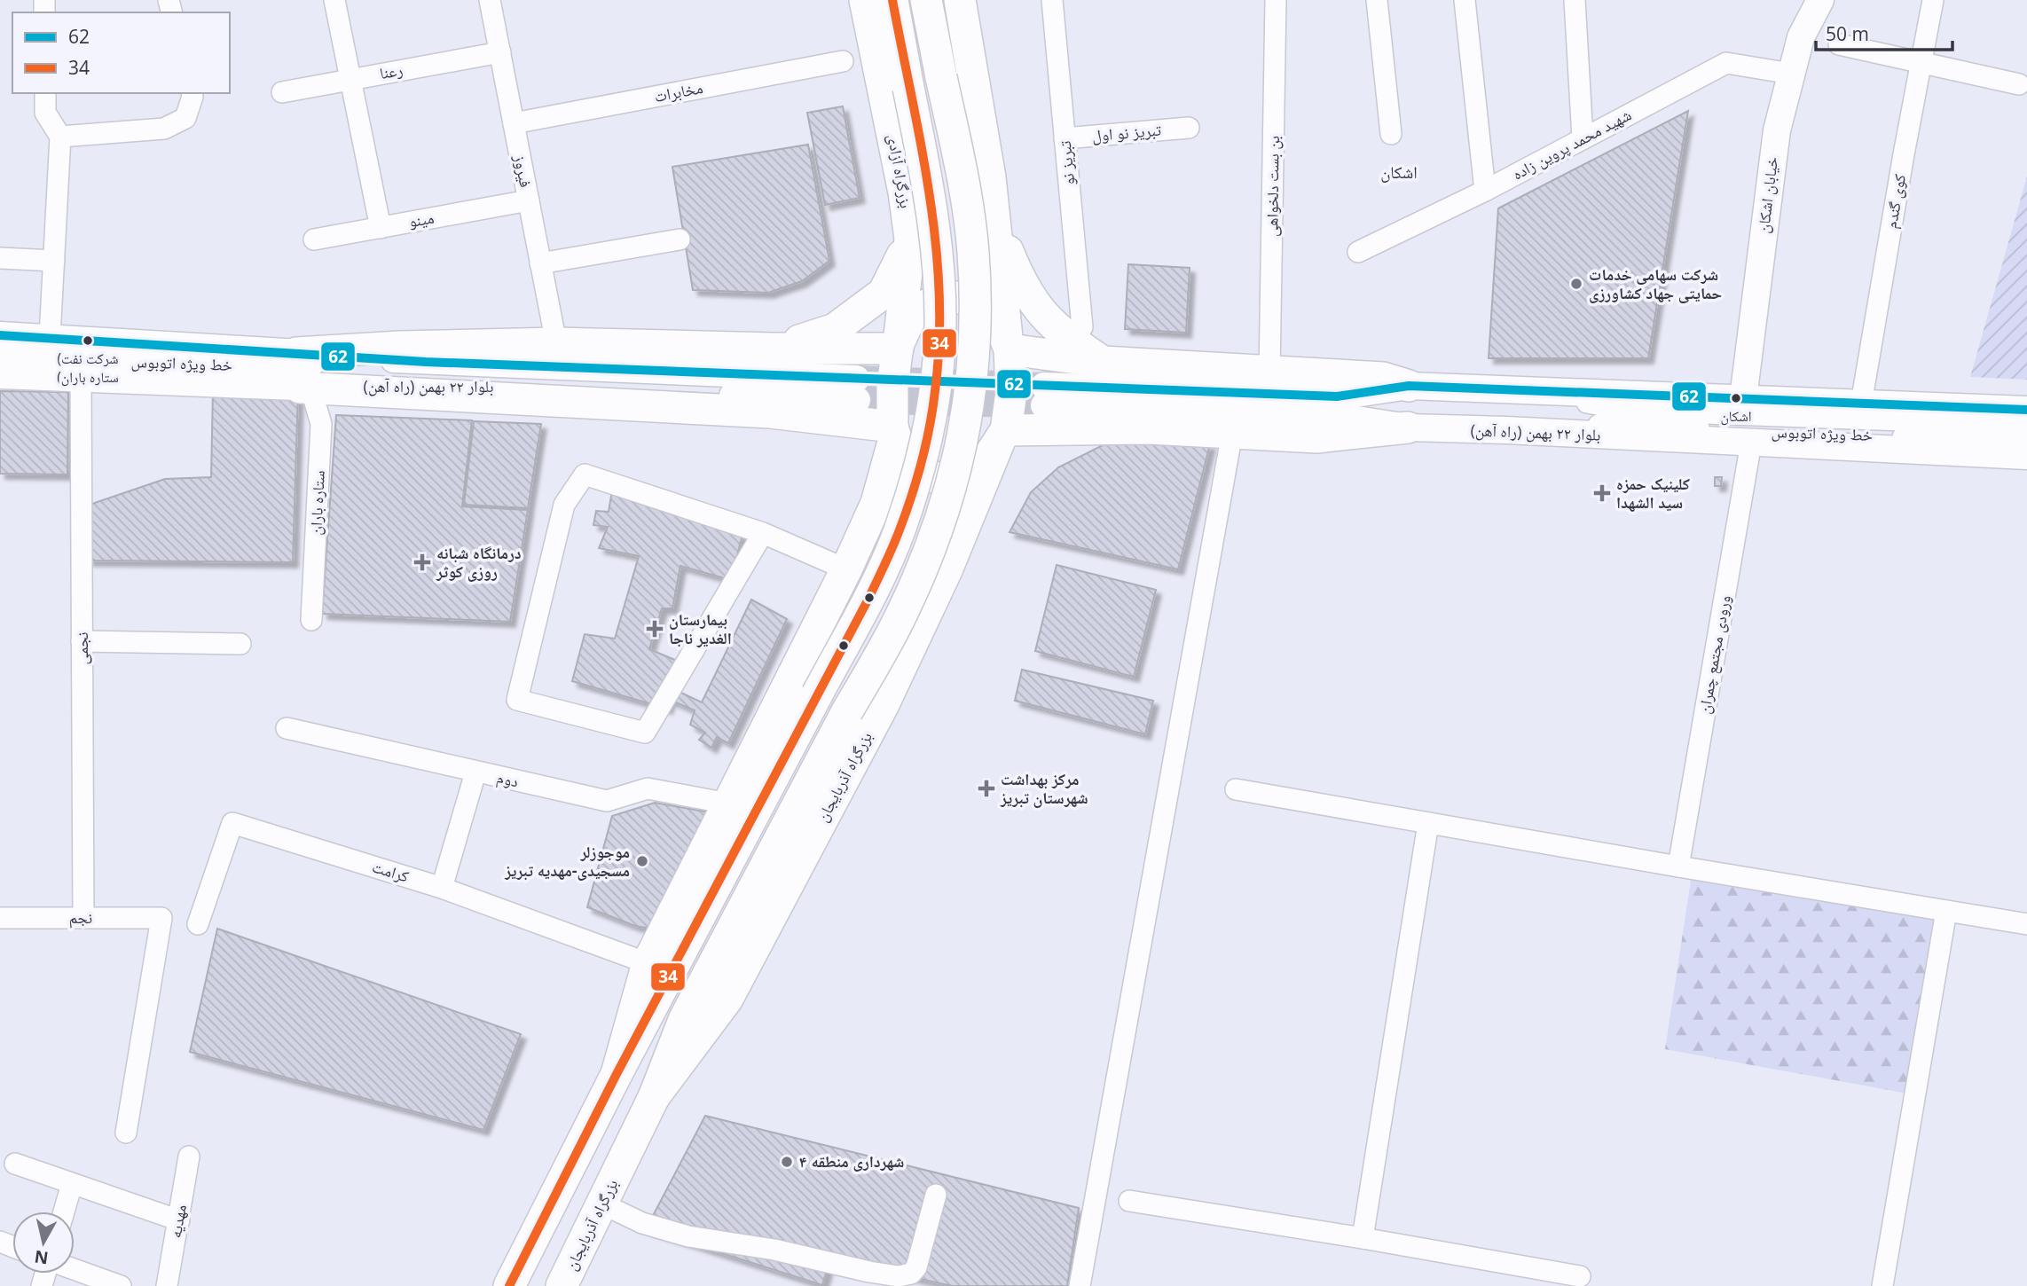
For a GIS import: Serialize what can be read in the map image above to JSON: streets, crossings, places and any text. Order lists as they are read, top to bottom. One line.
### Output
{"streets":{"highway":["بزرگراه آزادی","بزرگراه آذربایجان"],"main road":["خیابان اشکان","بلوار ۲۲ بهمن (راه آهن)"],"street":["رعنا","مخابرات","تبریز نو اول","شهید محمد پروین زاده","تبریز نو","فیروز","بن بست دلخواهی","کوی گندم","مینو","خط ویژه اتوبوس","ستاره باران","نجمی","ورودی مجتمع چمران","دوم","کرامت","نجم","مهدیه"]},"crossings":[["رعنا","فیروز"],["مخابرات","فیروز"],["تبریز نو اول","تبریز نو"],["شهید محمد پروین زاده","خیابان اشکان"],["فیروز","مینو"],["بزرگراه آزادی","بزرگراه آذربایجان"],["خیابان اشکان","بلوار ۲۲ بهمن (راه آهن)"],["کوی گندم","بلوار ۲۲ بهمن (راه آهن)"],["خط ویژه اتوبوس","بلوار ۲۲ بهمن (راه آهن)"],["بلوار ۲۲ بهمن (راه آهن)","ستاره باران"],["بلوار ۲۲ بهمن (راه آهن)","نجمی"],["بلوار ۲۲ بهمن (راه آهن)","ورودی مجتمع چمران"],["نجمی","نجم"]],"districts":["اشکان"],"places":{"other":["شرکت سهامی خدمات حمایتی جهاد کشاورزی","(شرکت نفت (ستاره باران","اشکان","موجوزلر مسجیدی-مهدیه تبریز","شهرداری منطقه ۴"],"health":["کلینیک حمزه سید الشهدا","درمانگاه شبانه روزی کوثر","بیمارستان الغدیر ناجا","مرکز بهداشت شهرستان تبریز"]},"lines":["transit line 34","transit line 62"],"legend":["62","34"],"scale_bar":"50 m","north":"bottom"}
